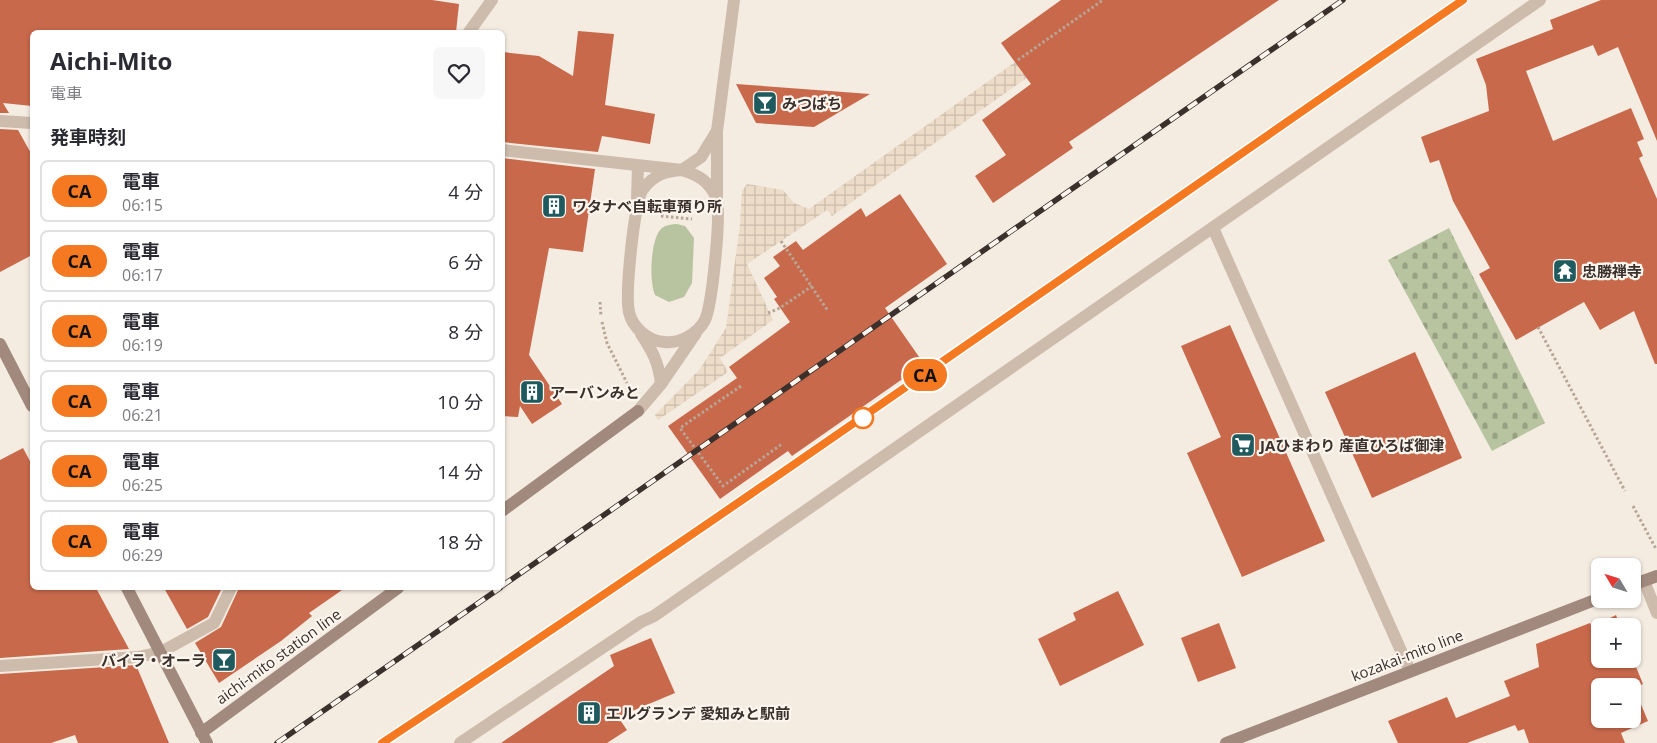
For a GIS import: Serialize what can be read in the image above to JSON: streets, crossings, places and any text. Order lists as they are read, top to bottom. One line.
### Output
{"streets":{"main road":["kozakai-mito line","aichi-mito station line"]},"places":{"bar":["みつばち","バイラ・オーラ"],"building":["ワタナベ自転車預り所","アーバンみと","エルグランデ 愛知みと駅前"],"temple":["忠勝禅寺"],"supermarket":["JAひまわり 産直ひろば御津"]},"north":"top left","page":{"on_map":"CA","heading":[["Aichi-Mito","電車"],"発車時刻"],"list":[{"mark":"CA","name":"電車","note":"06:15","value":"4 分"},{"mark":"CA","name":"電車","note":"06:17","value":"6 分"},{"mark":"CA","name":"電車","note":"06:19","value":"8 分"},{"mark":"CA","name":"電車","note":"06:21","value":"10 分"},{"mark":"CA","name":"電車","note":"06:25","value":"14 分"},{"mark":"CA","name":"電車","note":"06:29","value":"18 分"}],"map_buttons":["+","−"]}}
